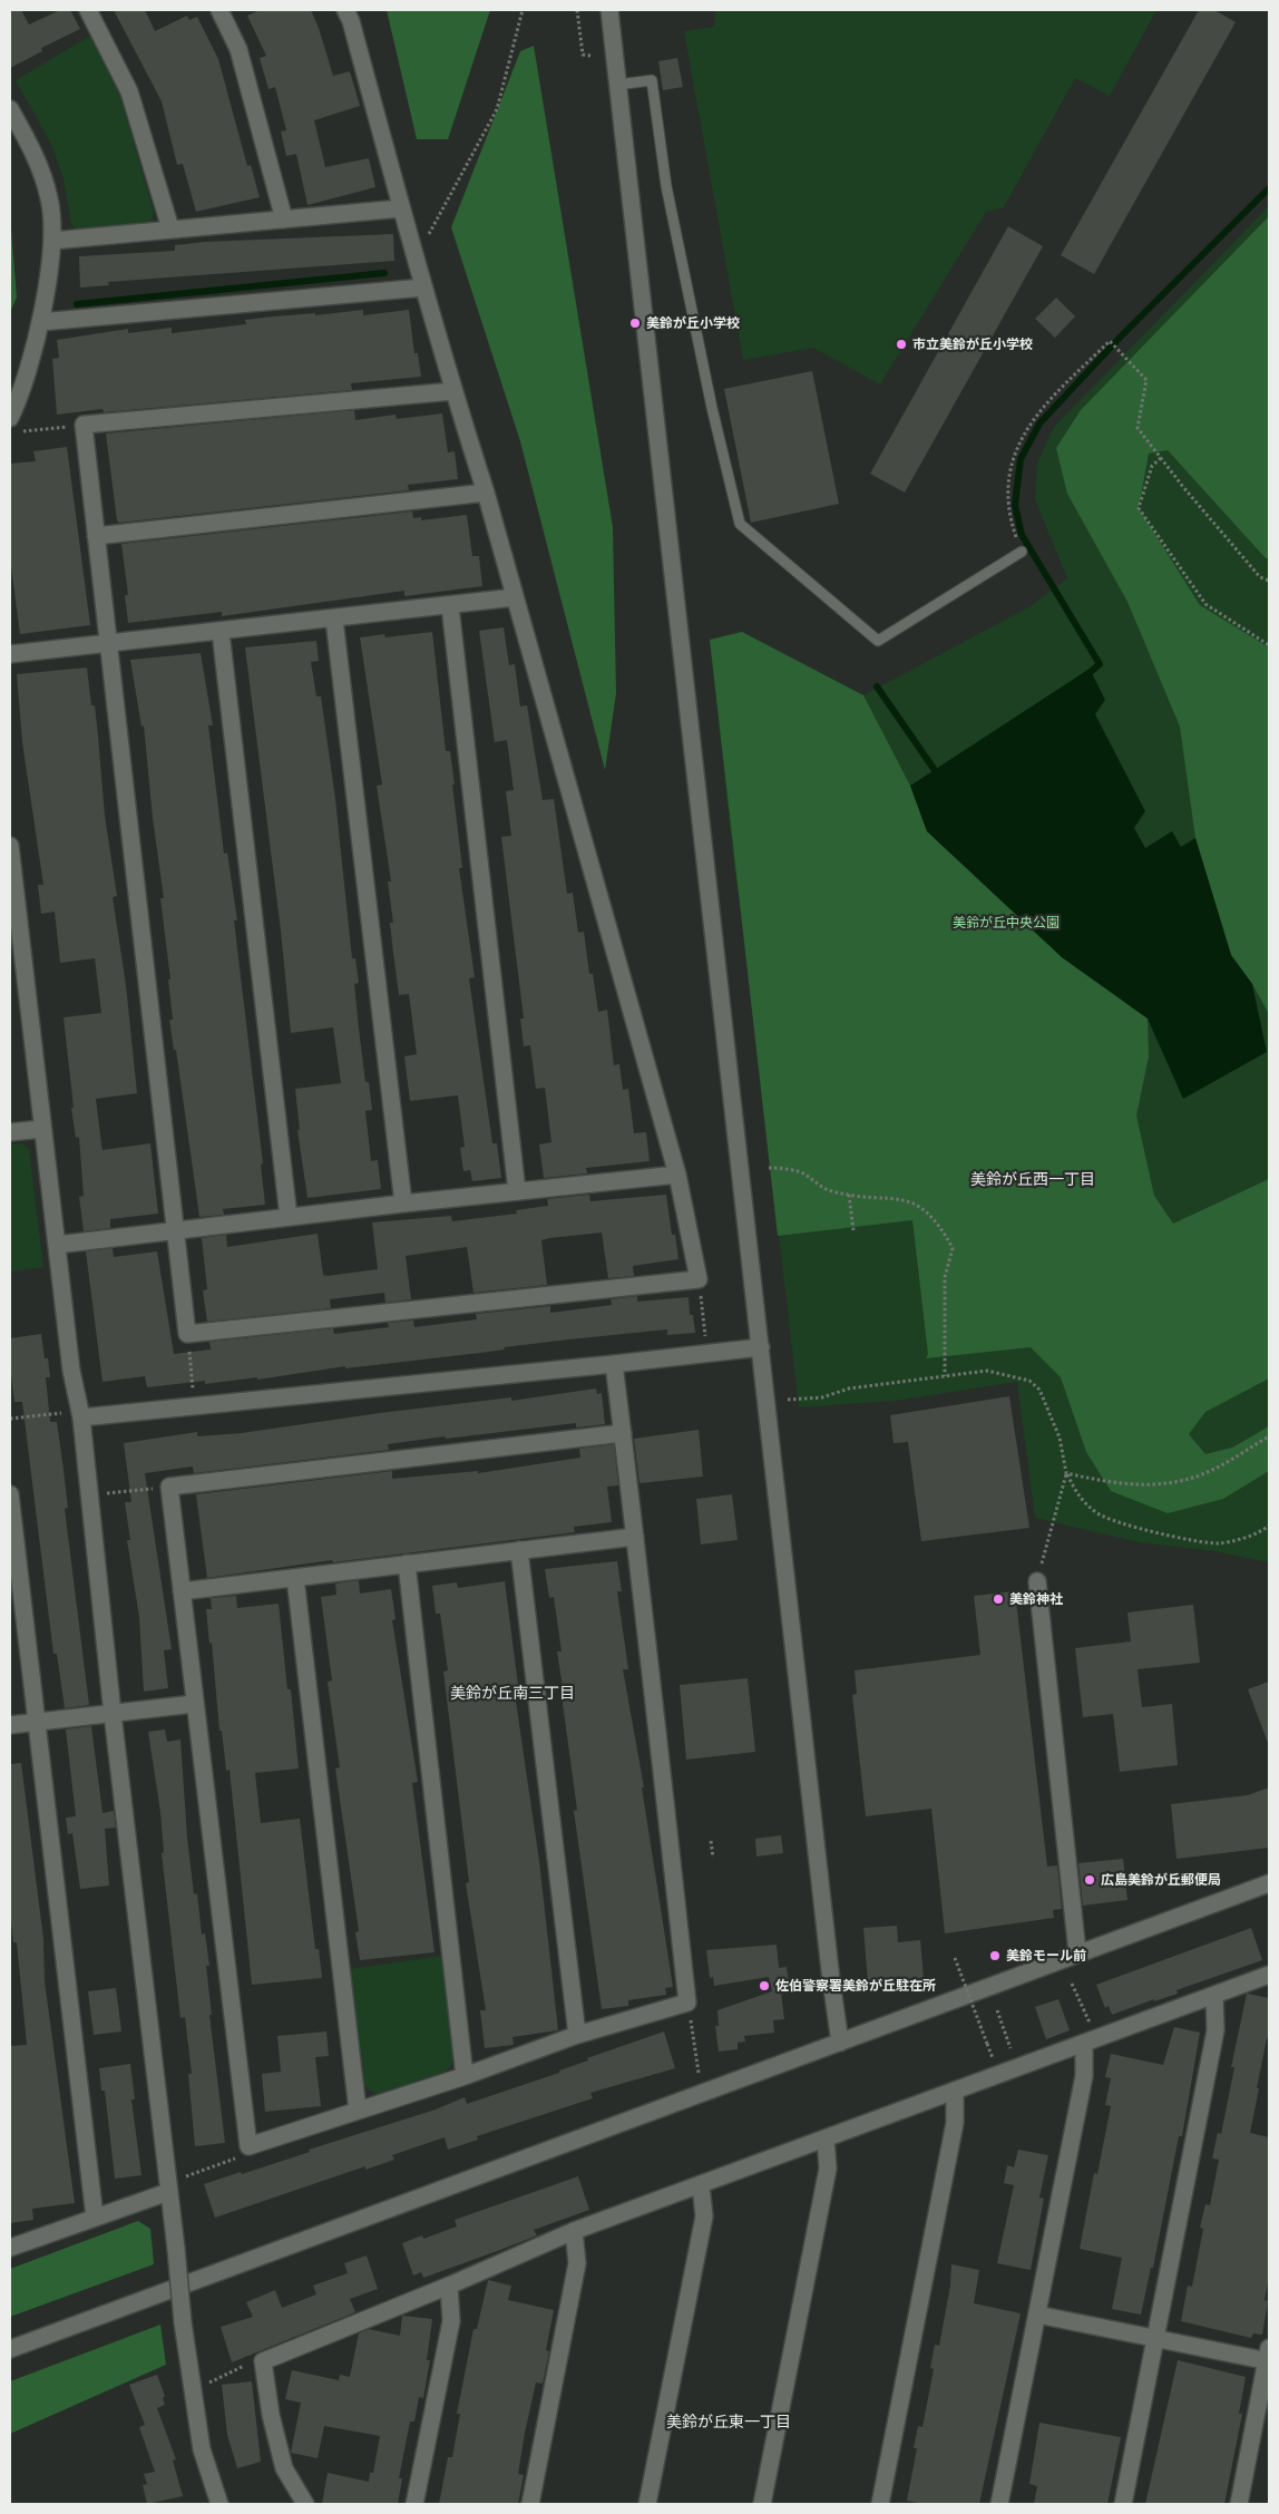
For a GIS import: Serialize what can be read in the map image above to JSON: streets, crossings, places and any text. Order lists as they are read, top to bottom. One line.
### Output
{"districts":["美鈴が丘西一丁目","美鈴が丘南三丁目","美鈴が丘東一丁目"],"parks":["美鈴が丘中央公園"],"places":["美鈴が丘小学校","市立美鈴が丘小学校","美鈴神社","広島美鈴が丘郵便局","美鈴モール前","佐伯警察署美鈴が丘駐在所"]}
